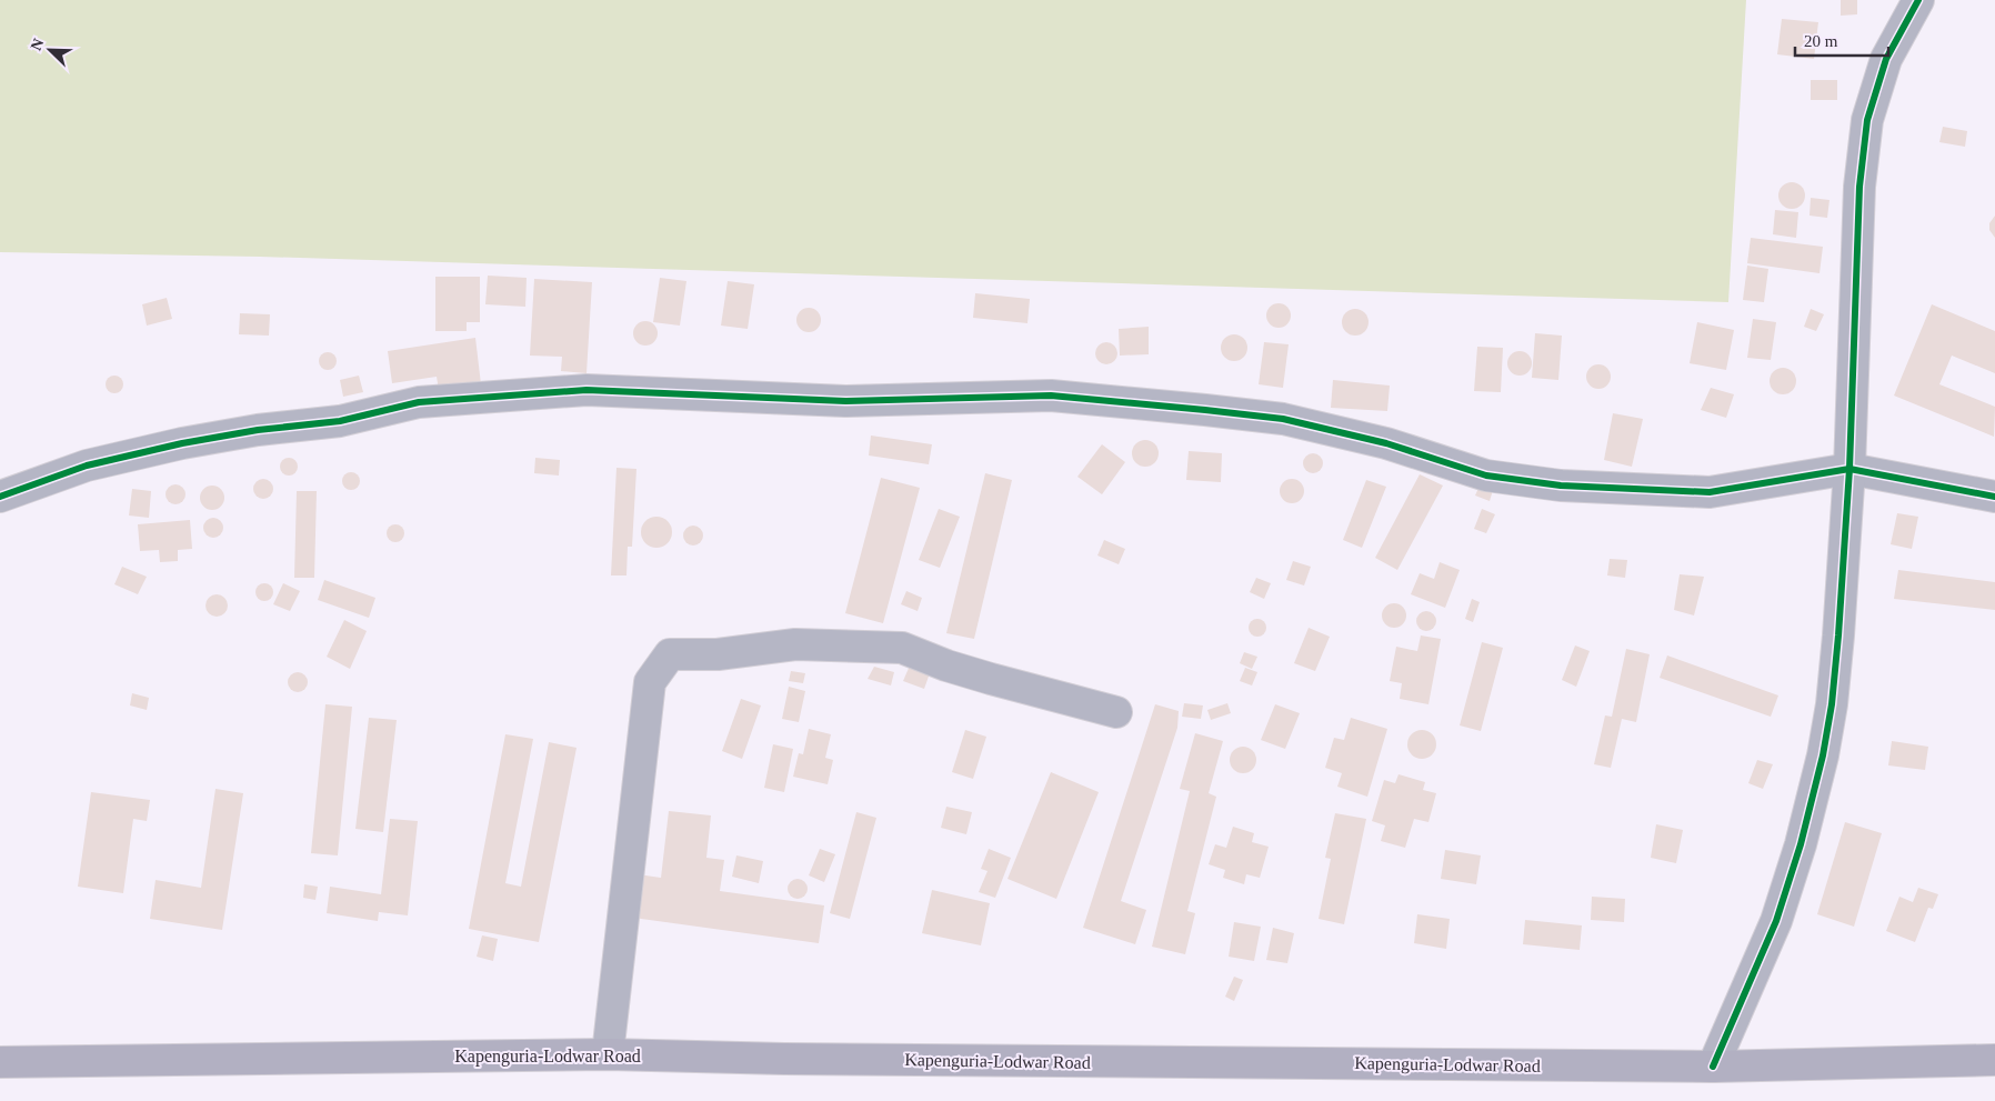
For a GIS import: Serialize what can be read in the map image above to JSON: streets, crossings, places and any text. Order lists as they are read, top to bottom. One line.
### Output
{"streets":{"highway":["Kapenguria-Lodwar Road"]},"scale_bar":"20 m","north":"top left"}
